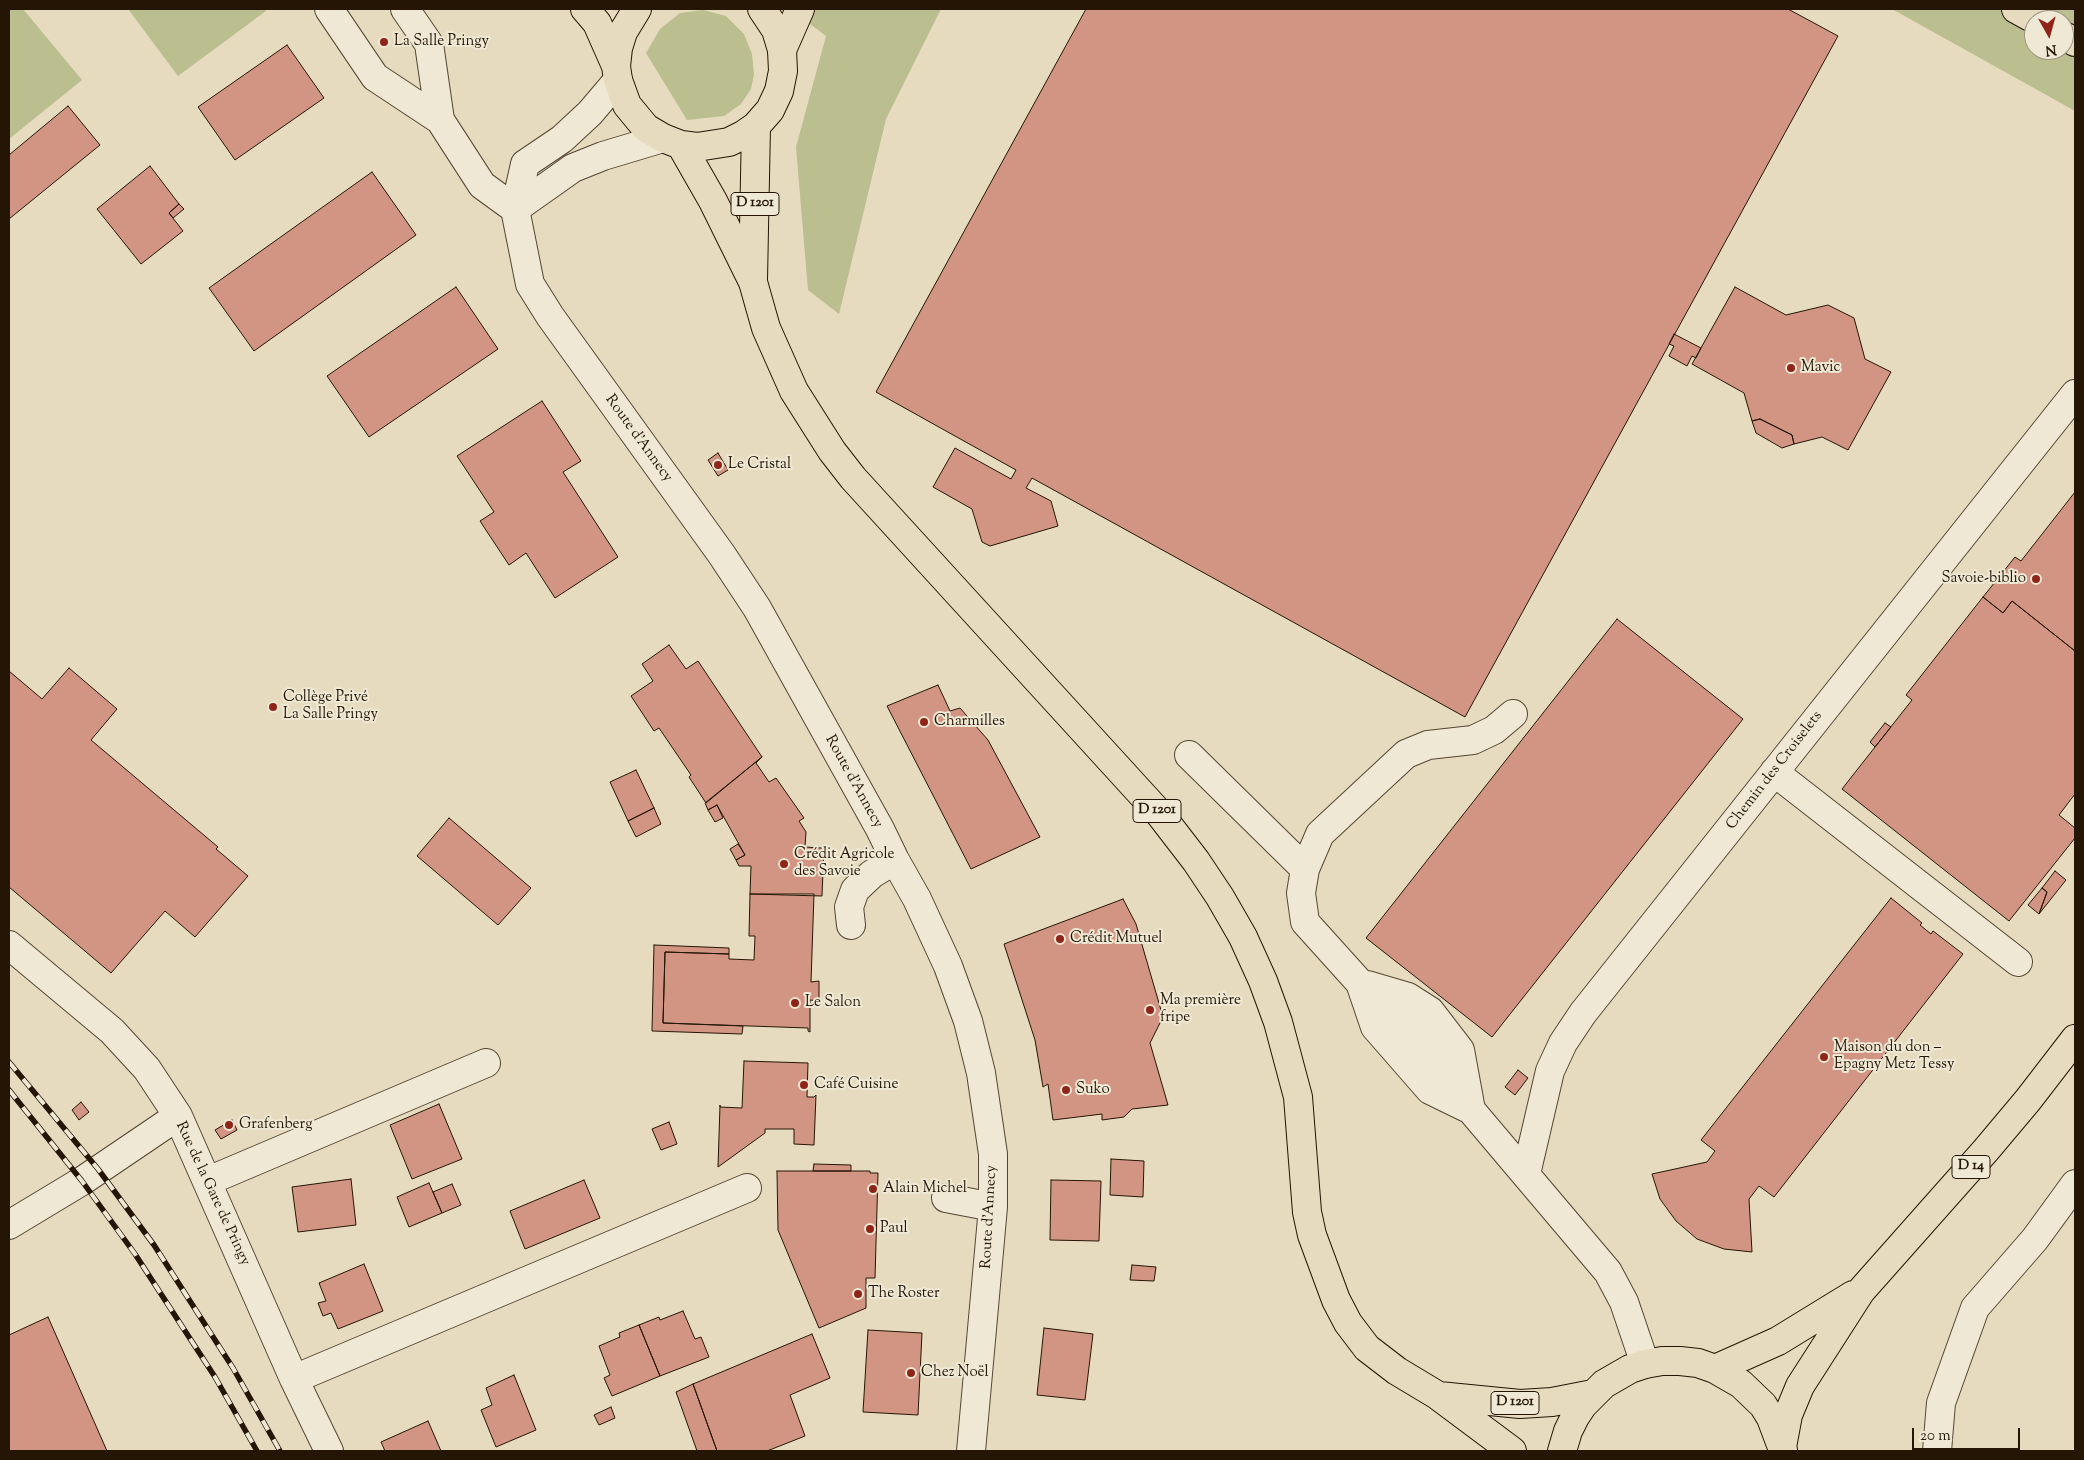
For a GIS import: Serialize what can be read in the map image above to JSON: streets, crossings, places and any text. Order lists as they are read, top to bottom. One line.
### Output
{"streets":{"main road":["D 1201","D 14"],"street":["Route d'Annecy","Chemin des Croiselets","Rue de la Gare de Pringy"]},"places":["La Salle Pringy","Mavic","Le Cristal","Savoie-biblio","Collège Privé La Salle Pringy","Charmilles","Crédit Agricole des Savoie","Crédit Mutuel","Le Salon","Ma première fripe","Maison du don – Epagny Metz Tessy","Café Cuisine","Suko","Grafenberg","Alain Michel","Paul","The Roster","Chez Noël"],"scale_bar":"20 m","north":"bottom"}
